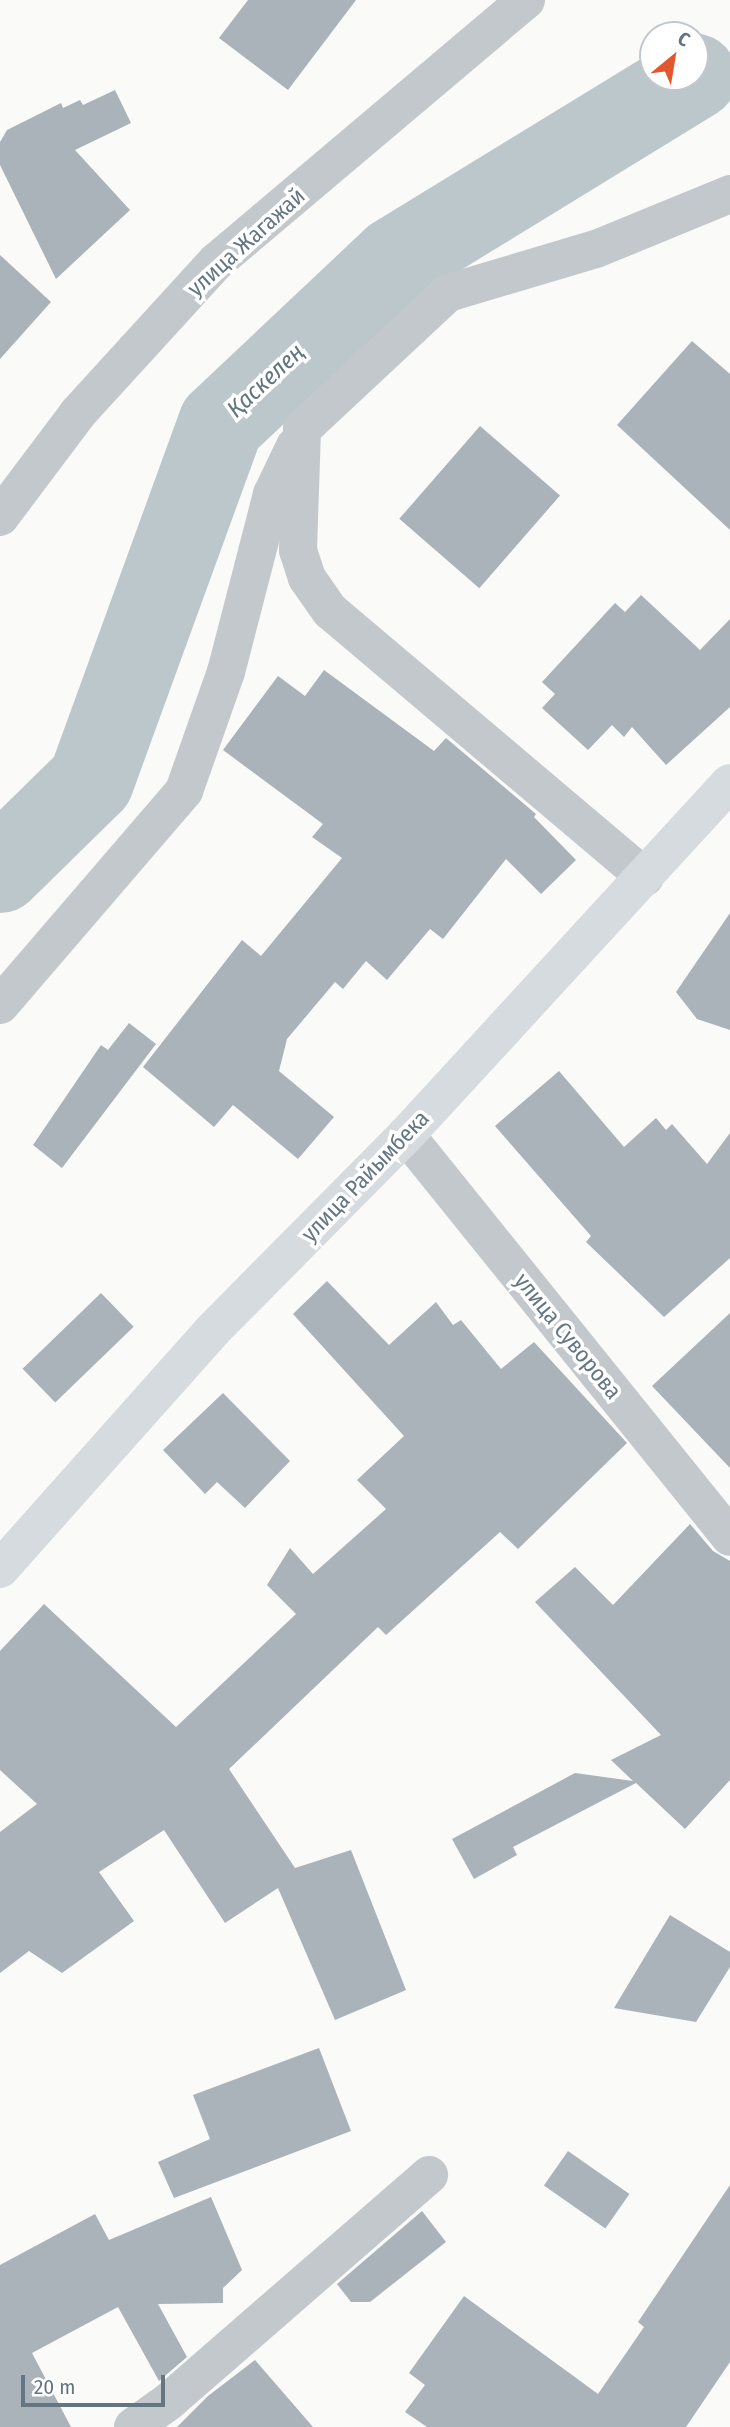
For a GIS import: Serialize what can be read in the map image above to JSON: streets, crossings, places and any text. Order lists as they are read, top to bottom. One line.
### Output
{"streets":{"street":["улица Жагажай","улица Райымбека","улица Суворова"]},"crossings":[["улица Райымбека","улица Суворова"]],"water":["Қаскелең"],"scale_bar":"20 m","north":"top right"}
